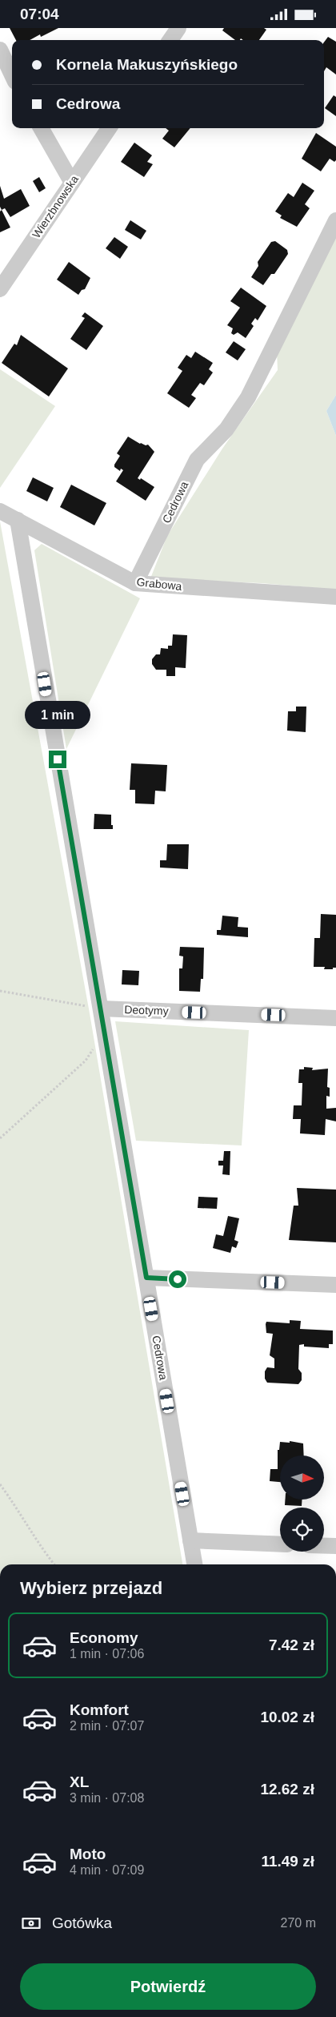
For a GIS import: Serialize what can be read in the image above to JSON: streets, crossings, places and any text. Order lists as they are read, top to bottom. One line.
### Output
{"streets":{"street":["Wierzbnowska","Cedrowa","Grabowa","Deotymy"]},"crossings":[["Cedrowa","Grabowa"],["Cedrowa","Deotymy"]],"north":"right","page":{"status":"07:04","banner":["Kornela Makuszyńskiego","Cedrowa"],"bubble":"1 min","heading":"Wybierz przejazd","list":[{"name":"Economy","note":"1 min · 07:06","value":"7.42 zł"},{"name":"Komfort","note":"2 min · 07:07","value":"10.02 zł"},{"name":"XL","note":"3 min · 07:08","value":"12.62 zł"},{"name":"Moto","note":"4 min · 07:09","value":"11.49 zł"}],"pay":["Gotówka","270 m"],"buttons":"Potwierdź"}}
